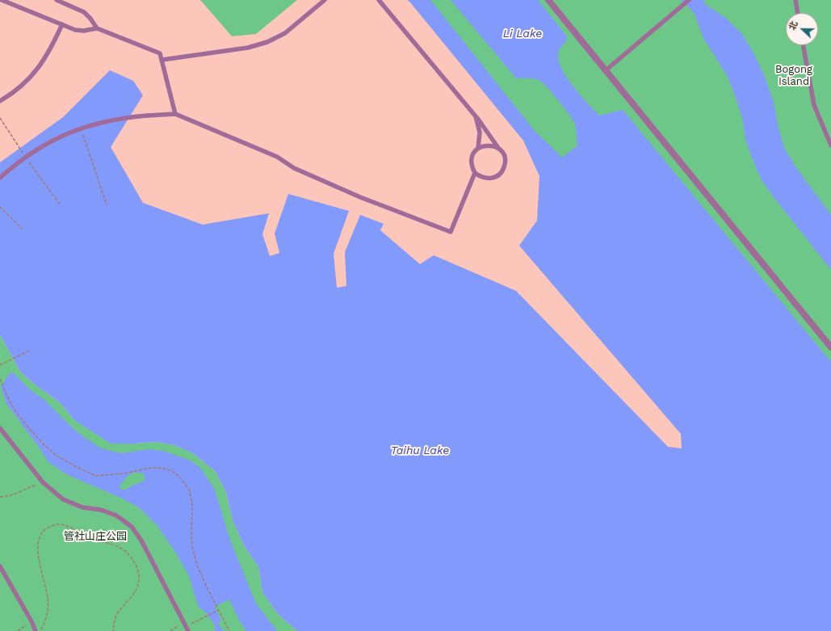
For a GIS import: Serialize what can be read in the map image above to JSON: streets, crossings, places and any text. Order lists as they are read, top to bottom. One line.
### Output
{"water":["Li Lake","Taihu Lake"],"parks":["Bogong Island","管社山庄公园"],"north":"left"}
